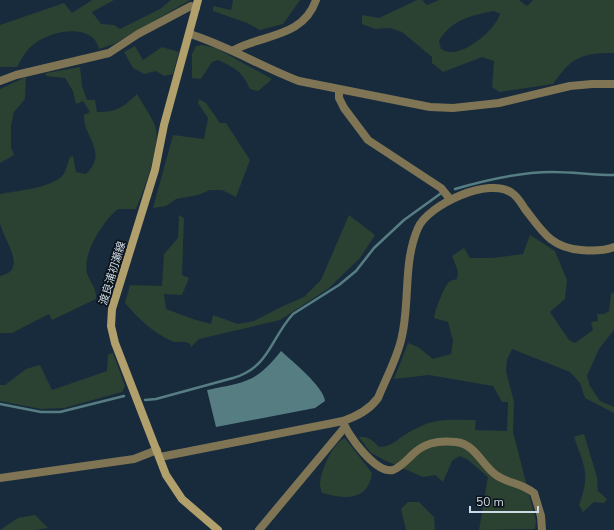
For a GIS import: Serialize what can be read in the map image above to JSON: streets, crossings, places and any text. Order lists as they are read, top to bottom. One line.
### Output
{"streets":{"main road":["渡良浦初瀬線"]},"scale_bar":"50 m"}
